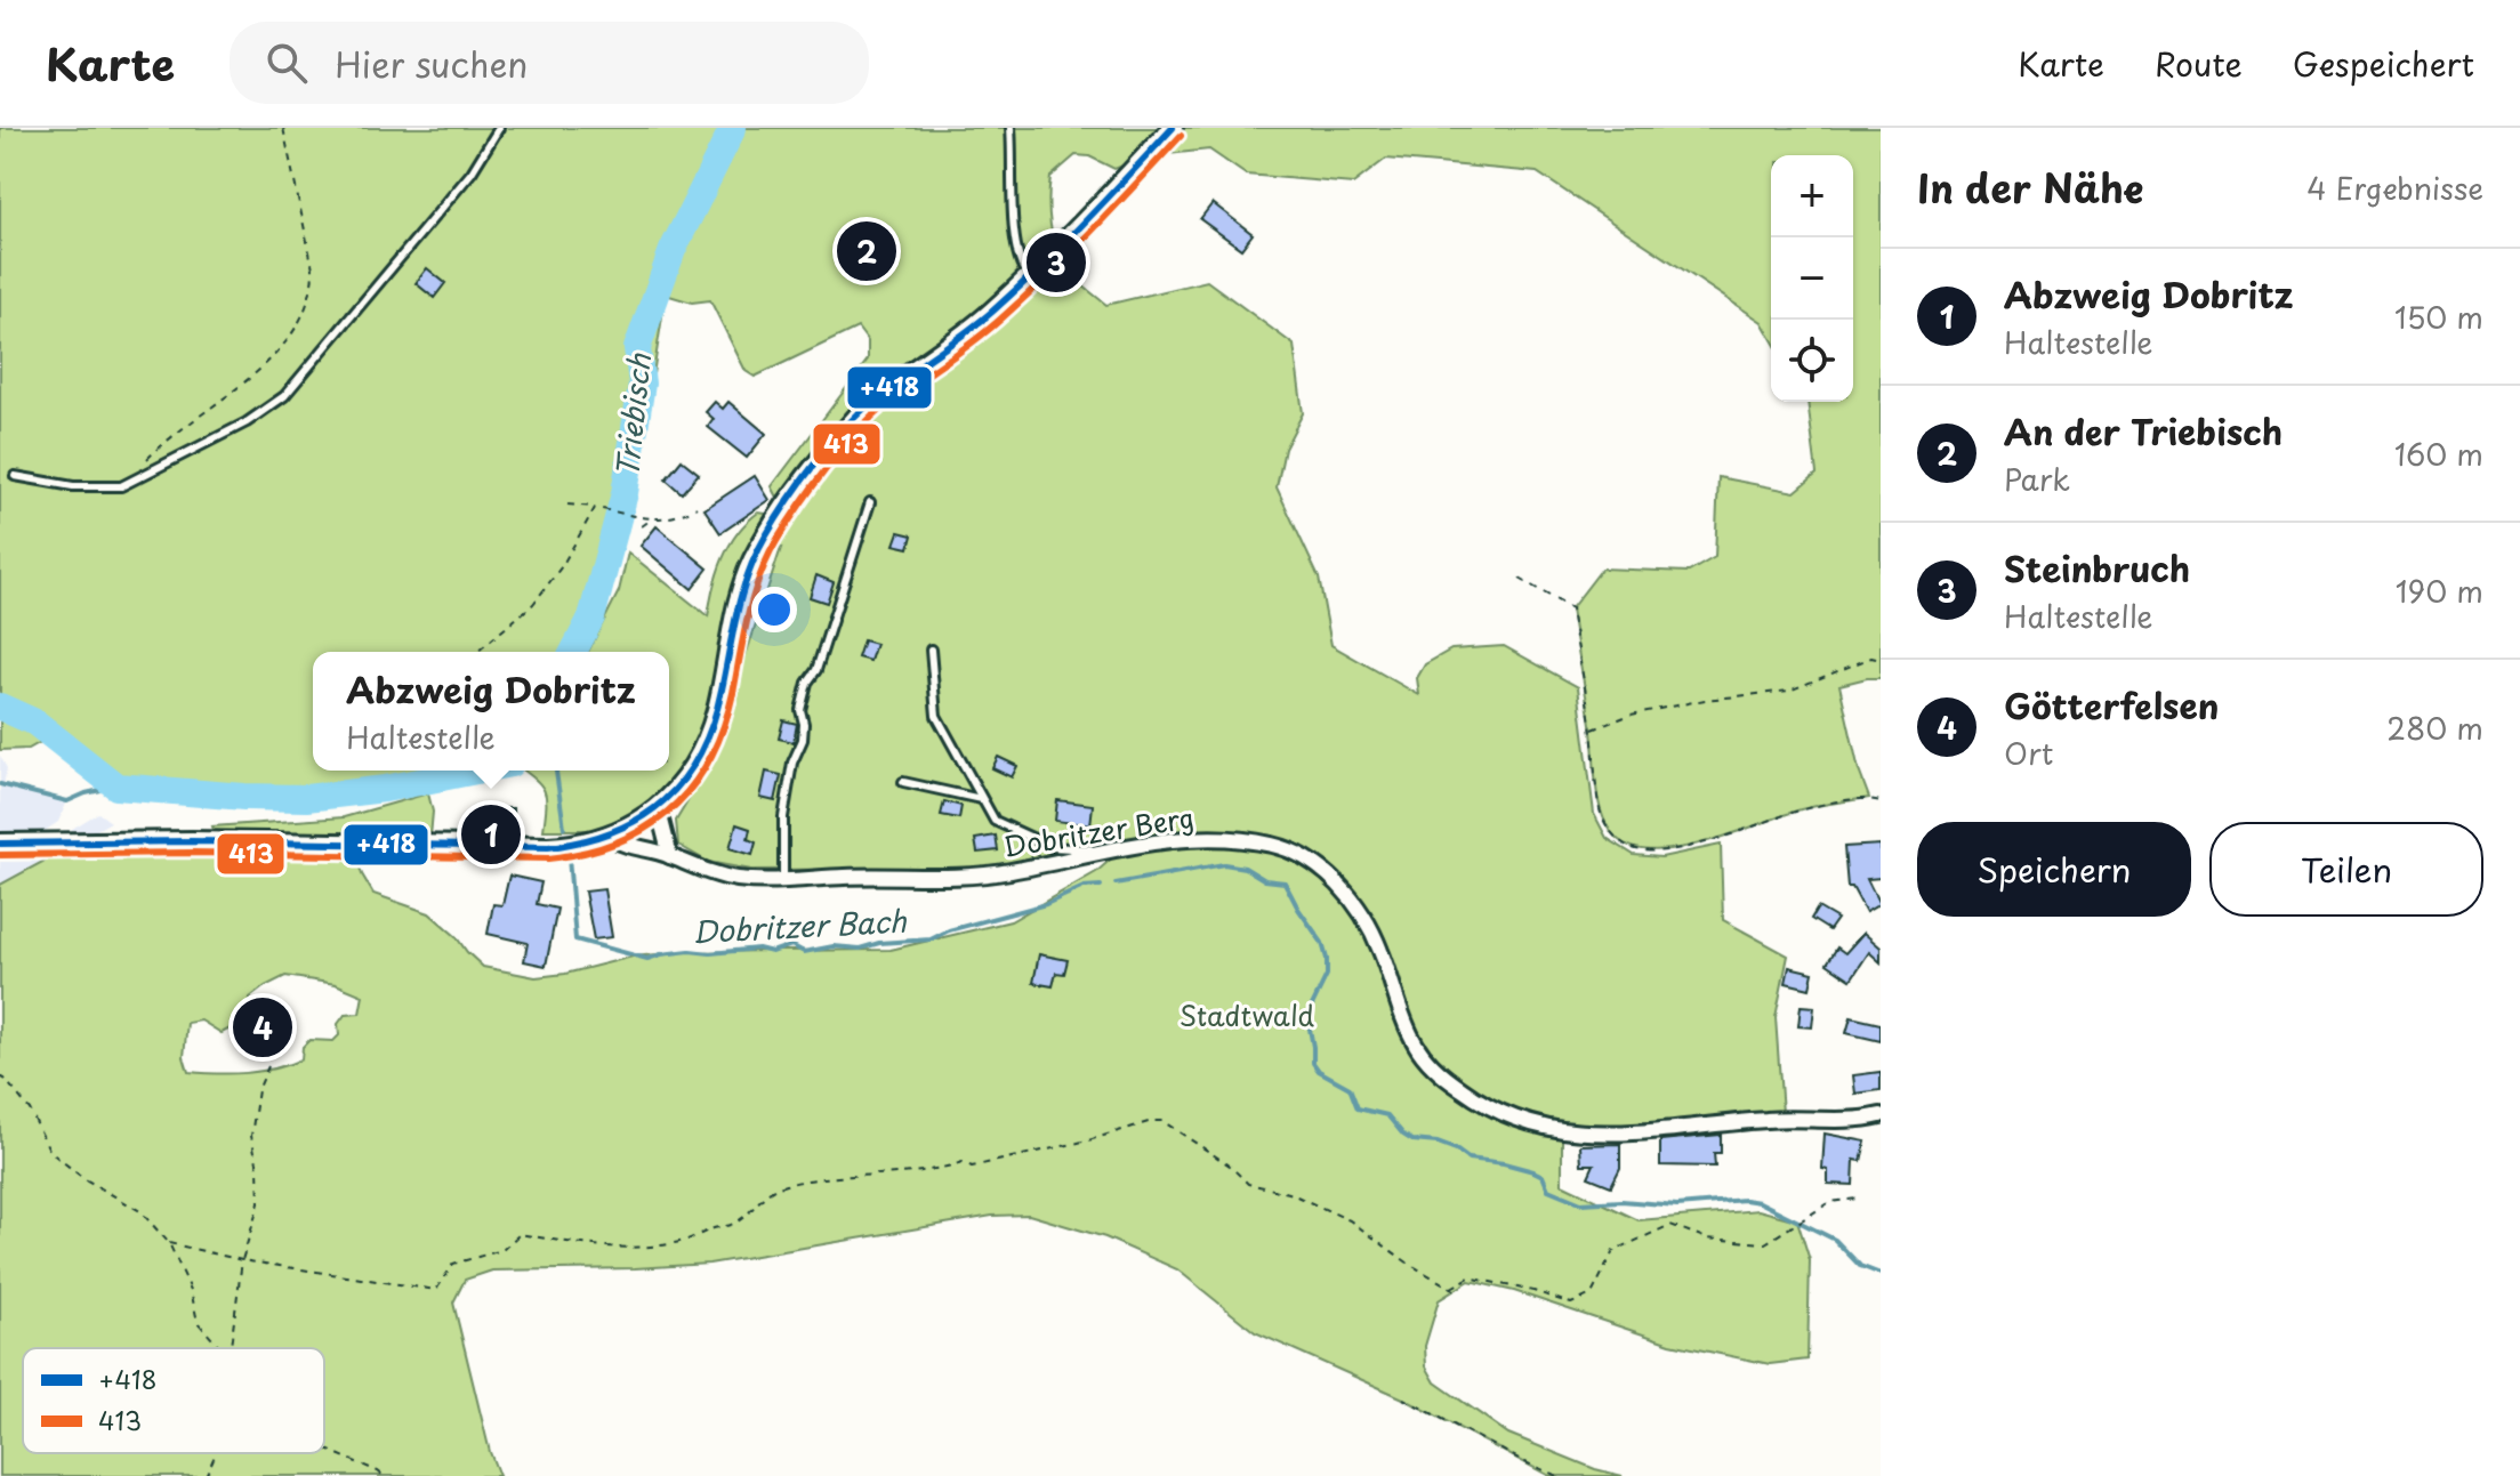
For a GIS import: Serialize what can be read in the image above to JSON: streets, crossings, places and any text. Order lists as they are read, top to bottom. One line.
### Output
{"streets":{"street":["Dobritzer Berg"]},"water":["Triebisch","Dobritzer Bach"],"parks":["Stadtwald"],"lines":["transit line +418","transit line 413"],"legend":["+418","413"],"page":{"header":"Karte","search":"Hier suchen","nav":["Karte","Route","Gespeichert"],"heading":["In der Nähe","4 Ergebnisse"],"map_buttons":["+","−"],"pins":["2","3","1","4"],"list":[{"mark":"1","name":"Abzweig Dobritz","note":"Haltestelle","value":"150 m"},{"mark":"2","name":"An der Triebisch","note":"Park","value":"160 m"},{"mark":"3","name":"Steinbruch","note":"Haltestelle","value":"190 m"},{"mark":"4","name":"Götterfelsen","note":"Ort","value":"280 m"}],"popup":["Abzweig Dobritz","Haltestelle"],"buttons":["Speichern","Teilen"]}}
